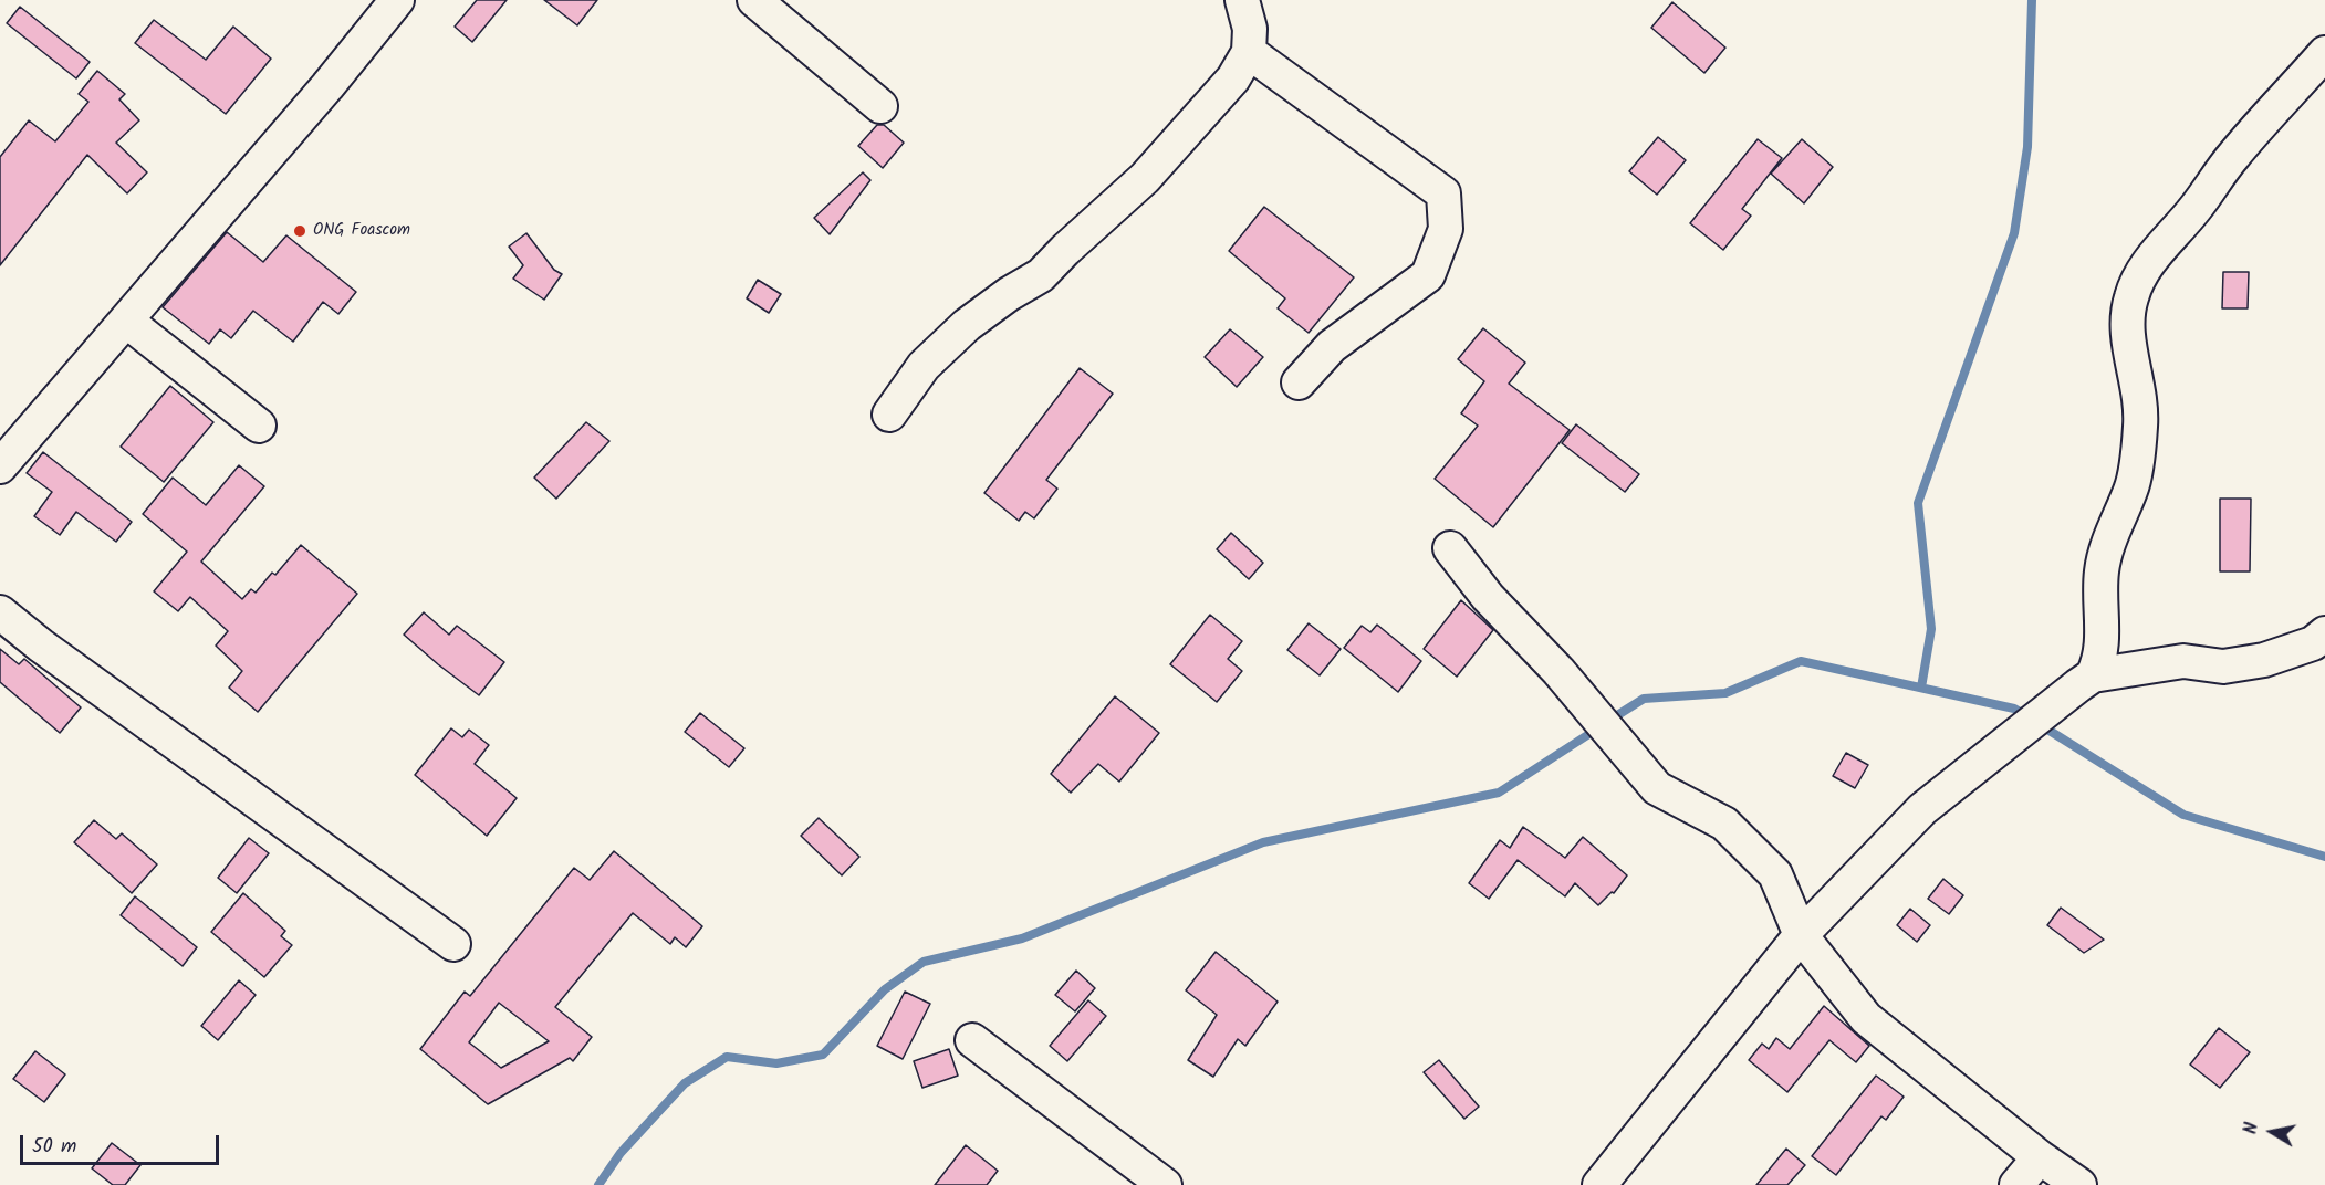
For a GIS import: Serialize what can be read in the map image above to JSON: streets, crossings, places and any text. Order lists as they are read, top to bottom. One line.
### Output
{"places":["ONG Foascom"],"scale_bar":"50 m","north":"left"}
